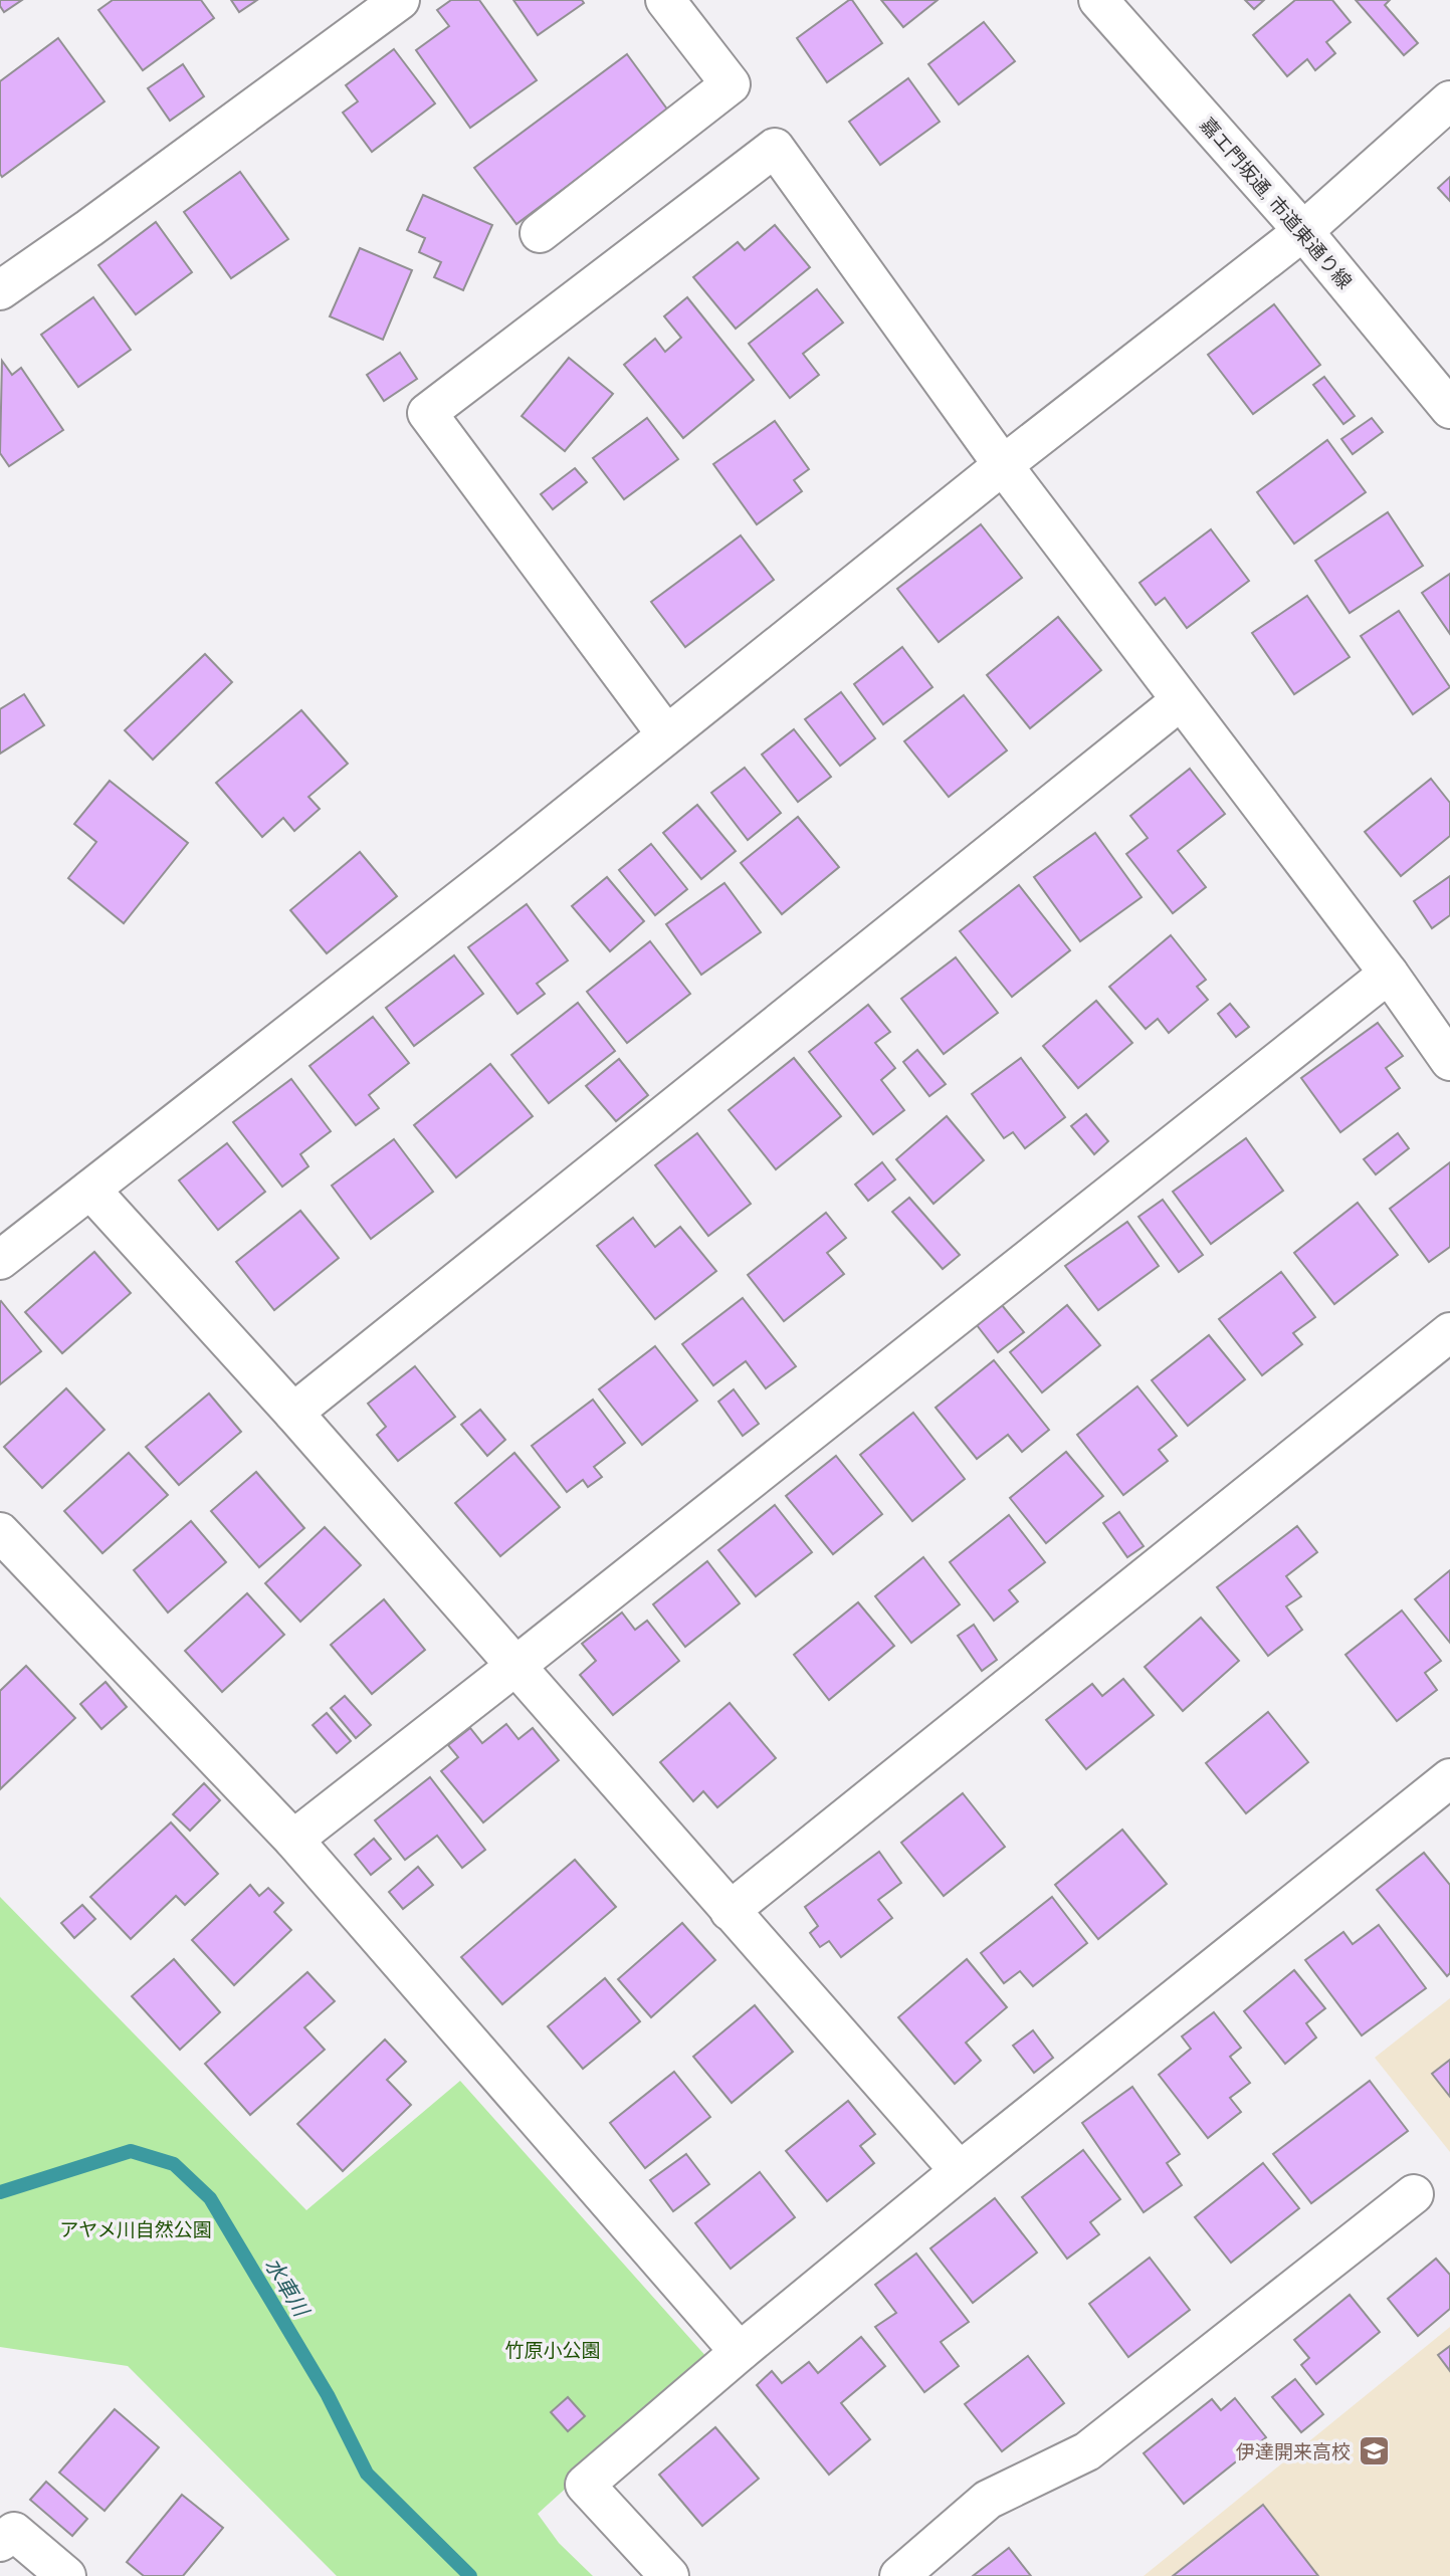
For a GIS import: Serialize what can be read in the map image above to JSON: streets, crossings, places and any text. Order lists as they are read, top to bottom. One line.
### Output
{"streets":{"street":["嘉エ門坂通, 市道東通り線"]},"water":["水車川"],"parks":["アヤメ川自然公園","竹原小公園"],"places":{"school or university":["伊達開来高校"]}}
